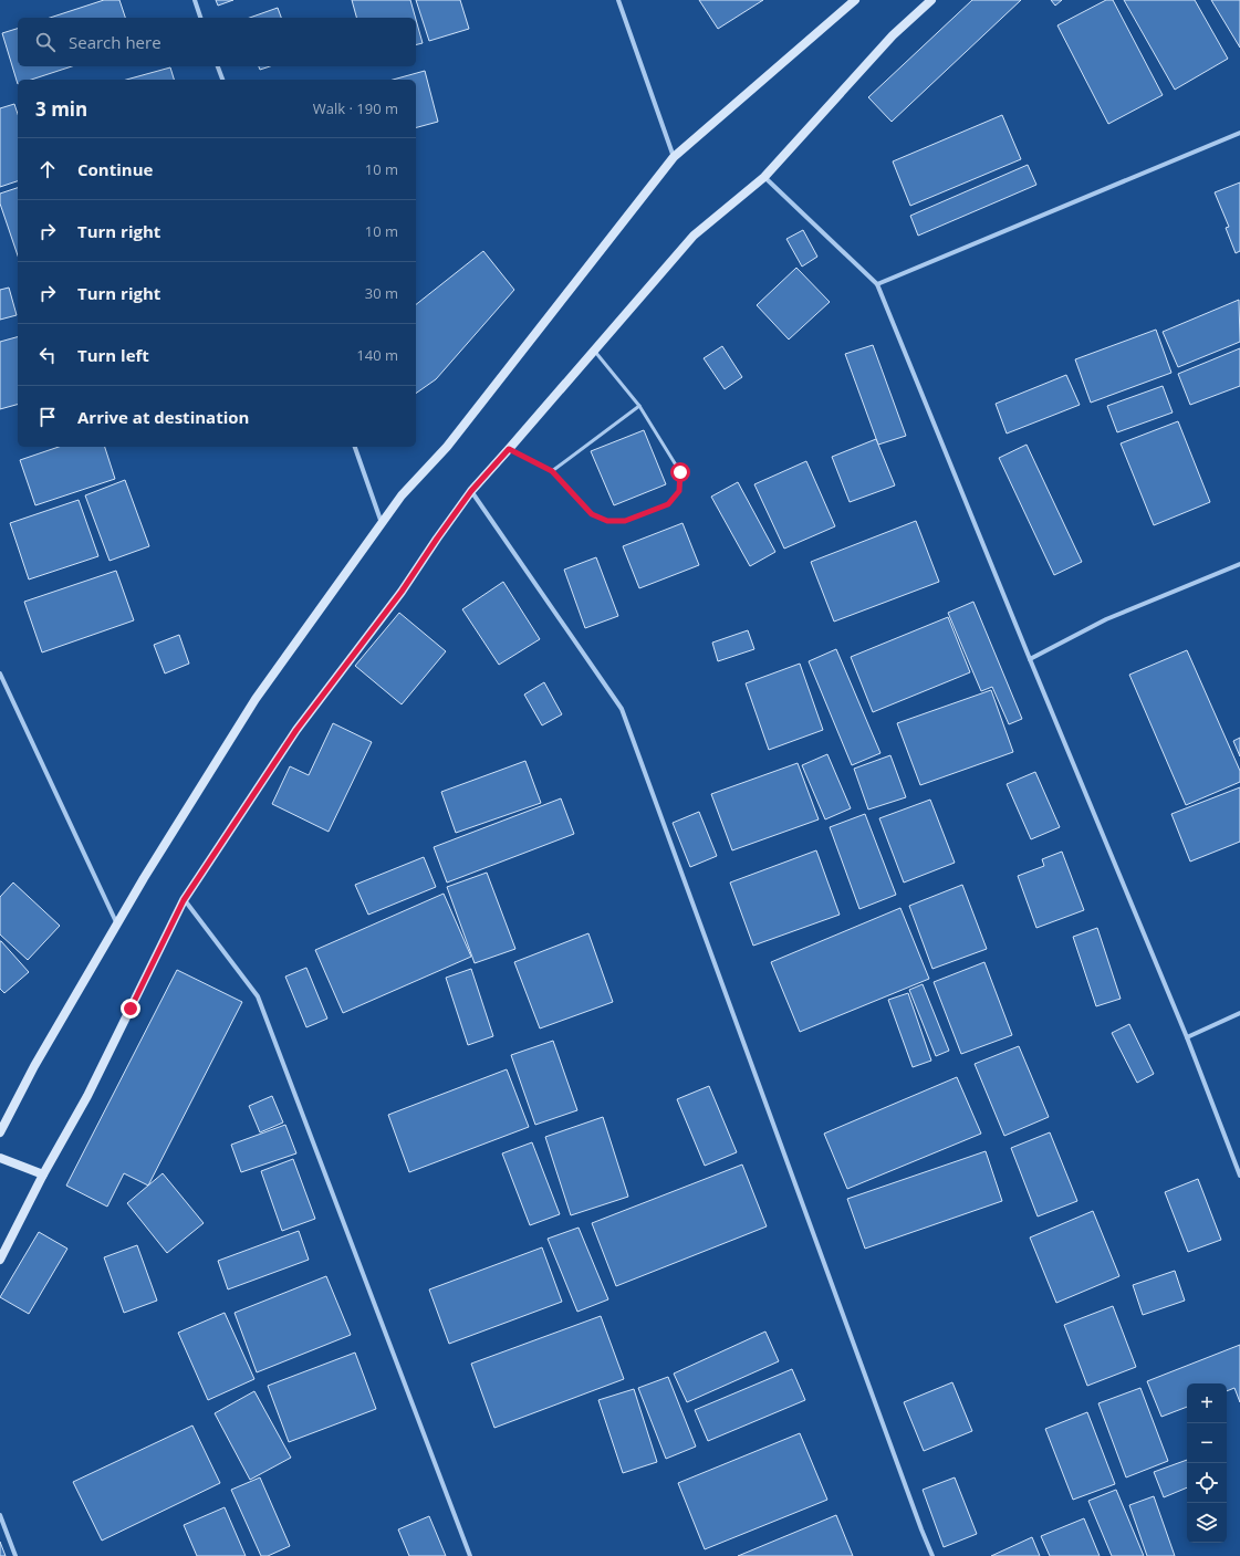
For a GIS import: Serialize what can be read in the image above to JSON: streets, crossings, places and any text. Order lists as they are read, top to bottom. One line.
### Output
{"page":{"search":"Search here","heading":["3 min","Walk · 190 m"],"list":[["Continue","10 m"],["Turn right","10 m"],["Turn right","30 m"],["Turn left","140 m"],"Arrive at destination"],"map_buttons":["+","−"]}}
